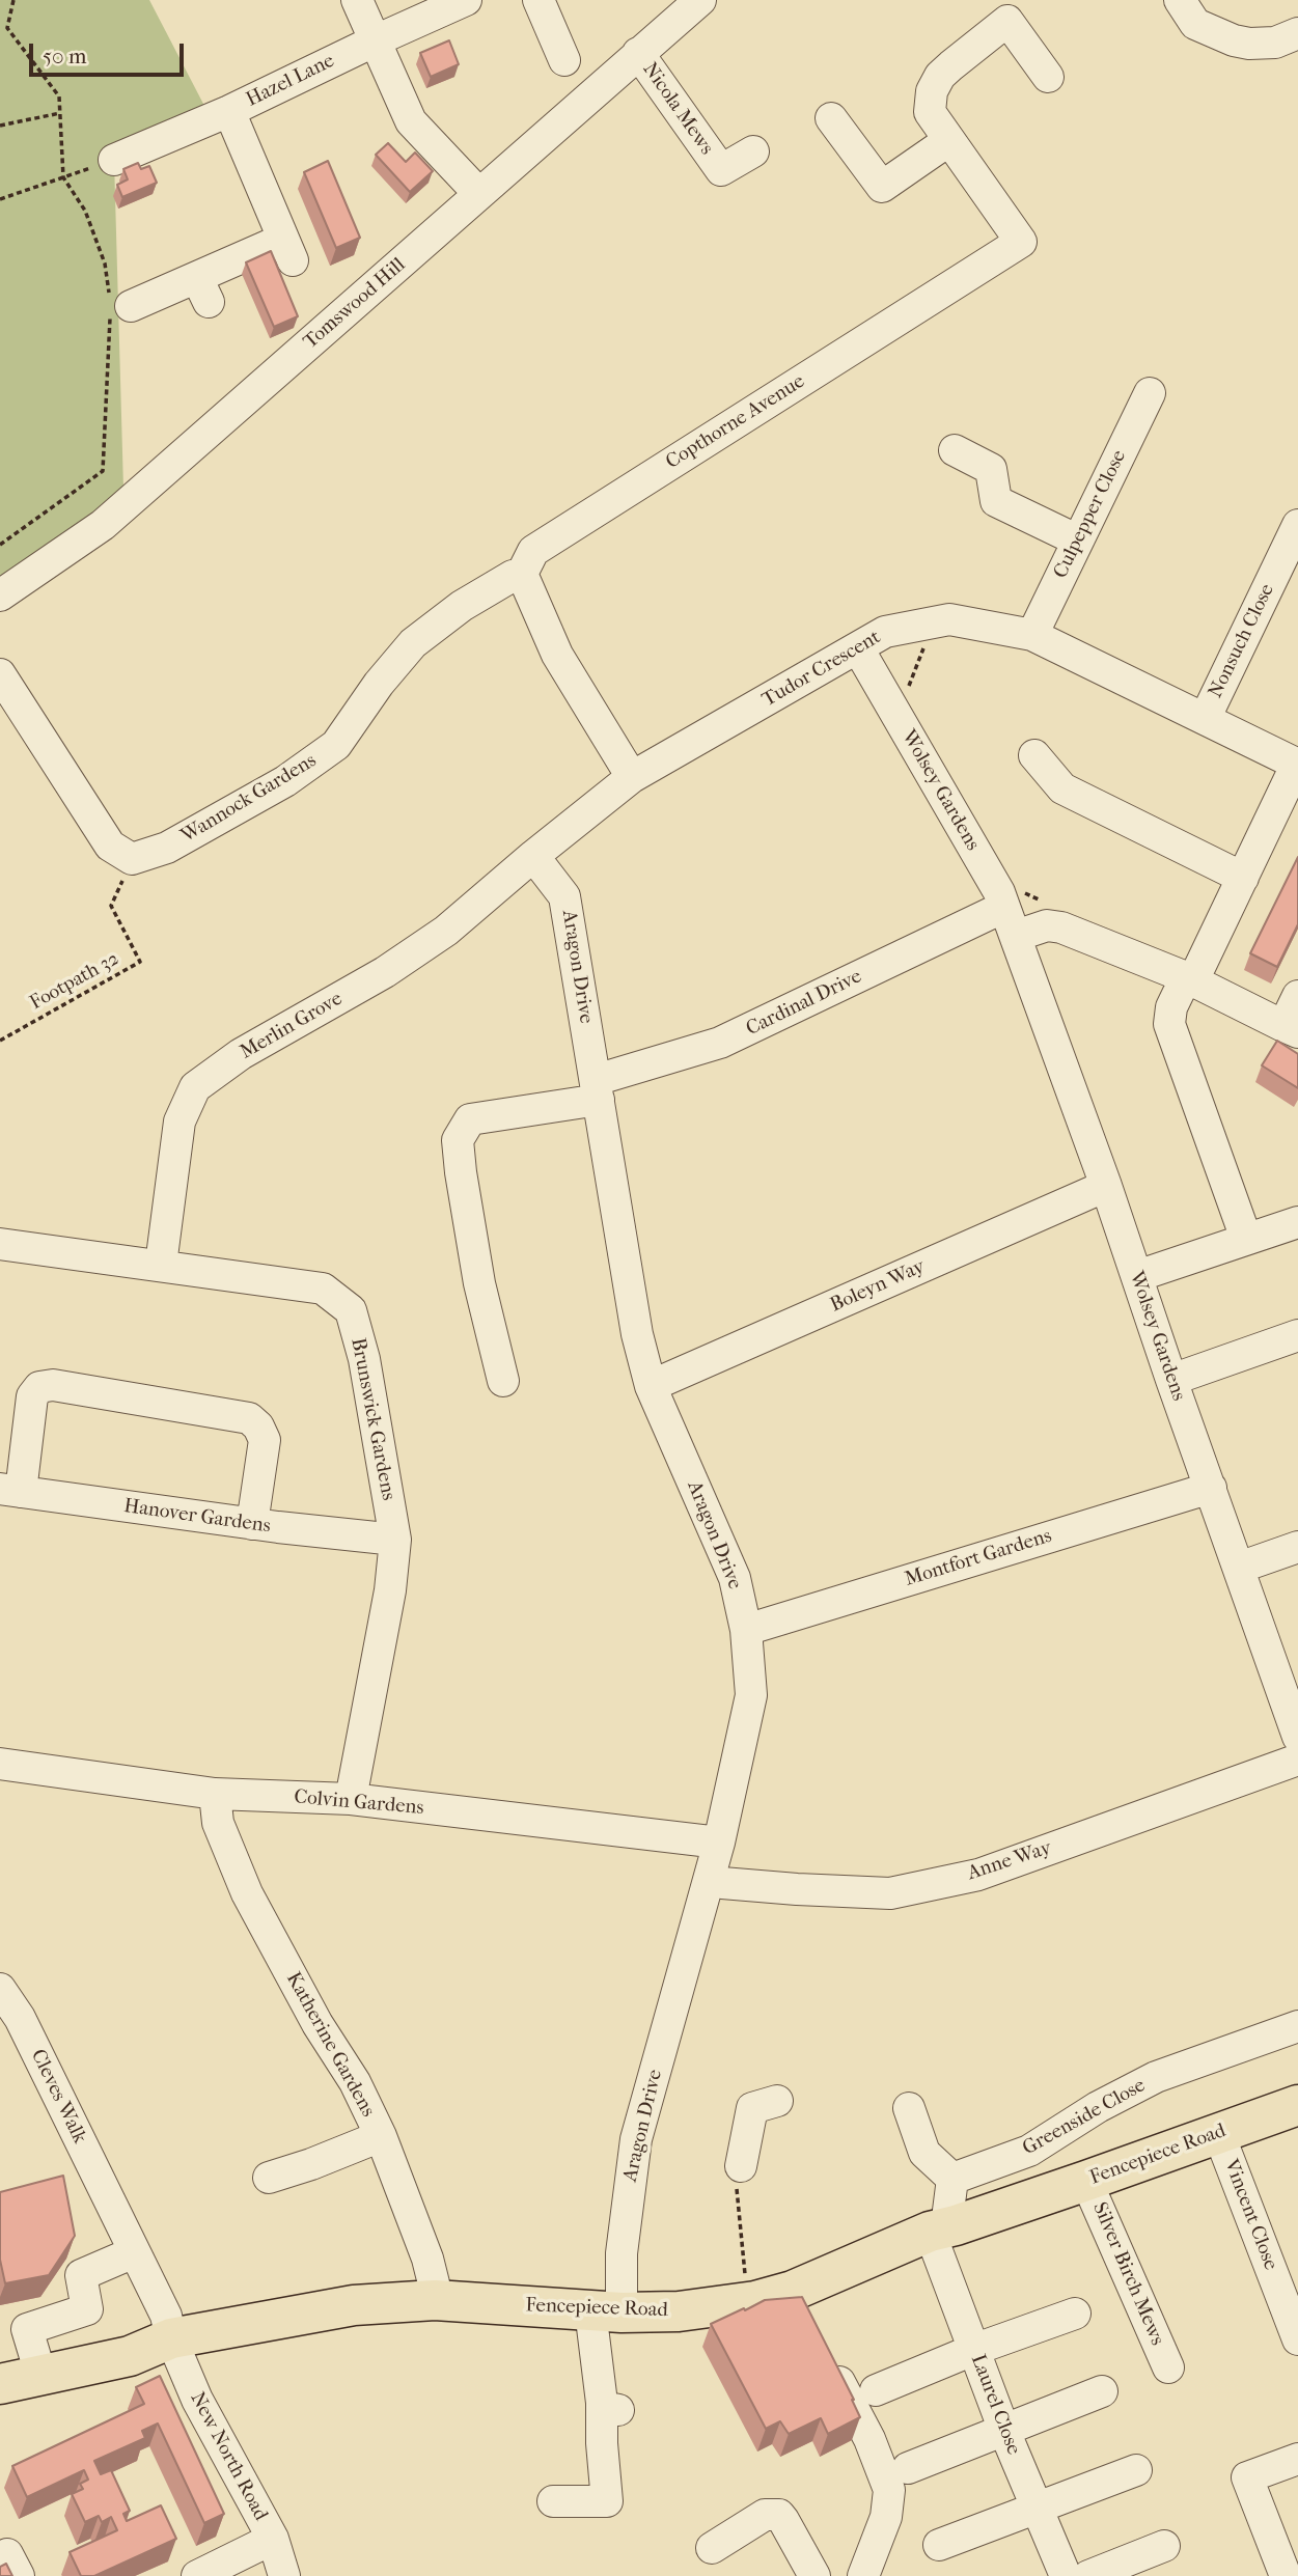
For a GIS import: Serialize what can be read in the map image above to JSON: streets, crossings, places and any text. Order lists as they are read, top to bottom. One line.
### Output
{"streets":{"main road":["Fencepiece Road"],"street":["Hazel Lane","Nicola Mews","Tomswood Hill","Copthorne Avenue","Culpepper Close","Nonsuch Close","Tudor Crescent","Wolsey Gardens","Wannock Gardens","Aragon Drive","Cardinal Drive","Merlin Grove","Boleyn Way","Brunswick Gardens","Hanover Gardens","Montfort Gardens","Colvin Gardens","Anne Way","Katherine Gardens","Cleves Walk","Greenside Close","Vincent Close","Silver Birch Mews","Laurel Close","New North Road"],"path":["Footpath 32"]},"crossings":[["Nicola Mews","Tomswood Hill"],["Copthorne Avenue","Wannock Gardens"],["Culpepper Close","Tudor Crescent"],["Nonsuch Close","Tudor Crescent"],["Tudor Crescent","Wolsey Gardens"],["Tudor Crescent","Aragon Drive"],["Tudor Crescent","Merlin Grove"],["Wolsey Gardens","Cardinal Drive"],["Wolsey Gardens","Boleyn Way"],["Wolsey Gardens","Montfort Gardens"],["Wannock Gardens","Footpath 32"],["Aragon Drive","Cardinal Drive"],["Aragon Drive","Merlin Grove"],["Aragon Drive","Boleyn Way"],["Aragon Drive","Montfort Gardens"],["Aragon Drive","Colvin Gardens"],["Aragon Drive","Anne Way"],["Aragon Drive","Fencepiece Road"],["Merlin Grove","Brunswick Gardens"],["Brunswick Gardens","Hanover Gardens"],["Brunswick Gardens","Colvin Gardens"],["Colvin Gardens","Katherine Gardens"],["Katherine Gardens","Fencepiece Road"],["Cleves Walk","New North Road"],["Fencepiece Road","Vincent Close"],["Fencepiece Road","Silver Birch Mews"],["Fencepiece Road","Laurel Close"],["Fencepiece Road","New North Road"]],"scale_bar":"50 m"}
